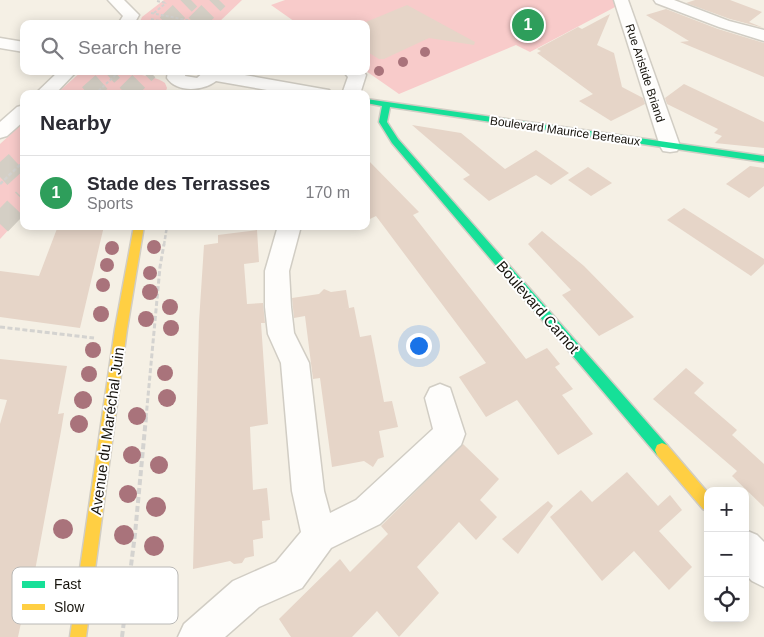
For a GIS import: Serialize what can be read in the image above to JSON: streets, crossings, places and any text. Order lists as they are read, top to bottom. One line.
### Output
{"streets":{"street":["Rue Aristide Briand","Boulevard Maurice Berteaux","Boulevard Carnot","Avenue du Maréchal Juin"]},"crossings":[["Rue Aristide Briand","Boulevard Maurice Berteaux"],["Boulevard Maurice Berteaux","Boulevard Carnot"]],"legend":["Fast","Slow"],"page":{"pins":"1","search":"Search here","heading":"Nearby","list":[{"mark":"1","name":"Stade des Terrasses","note":"Sports","value":"170 m"}],"map_buttons":["+","−"]}}
